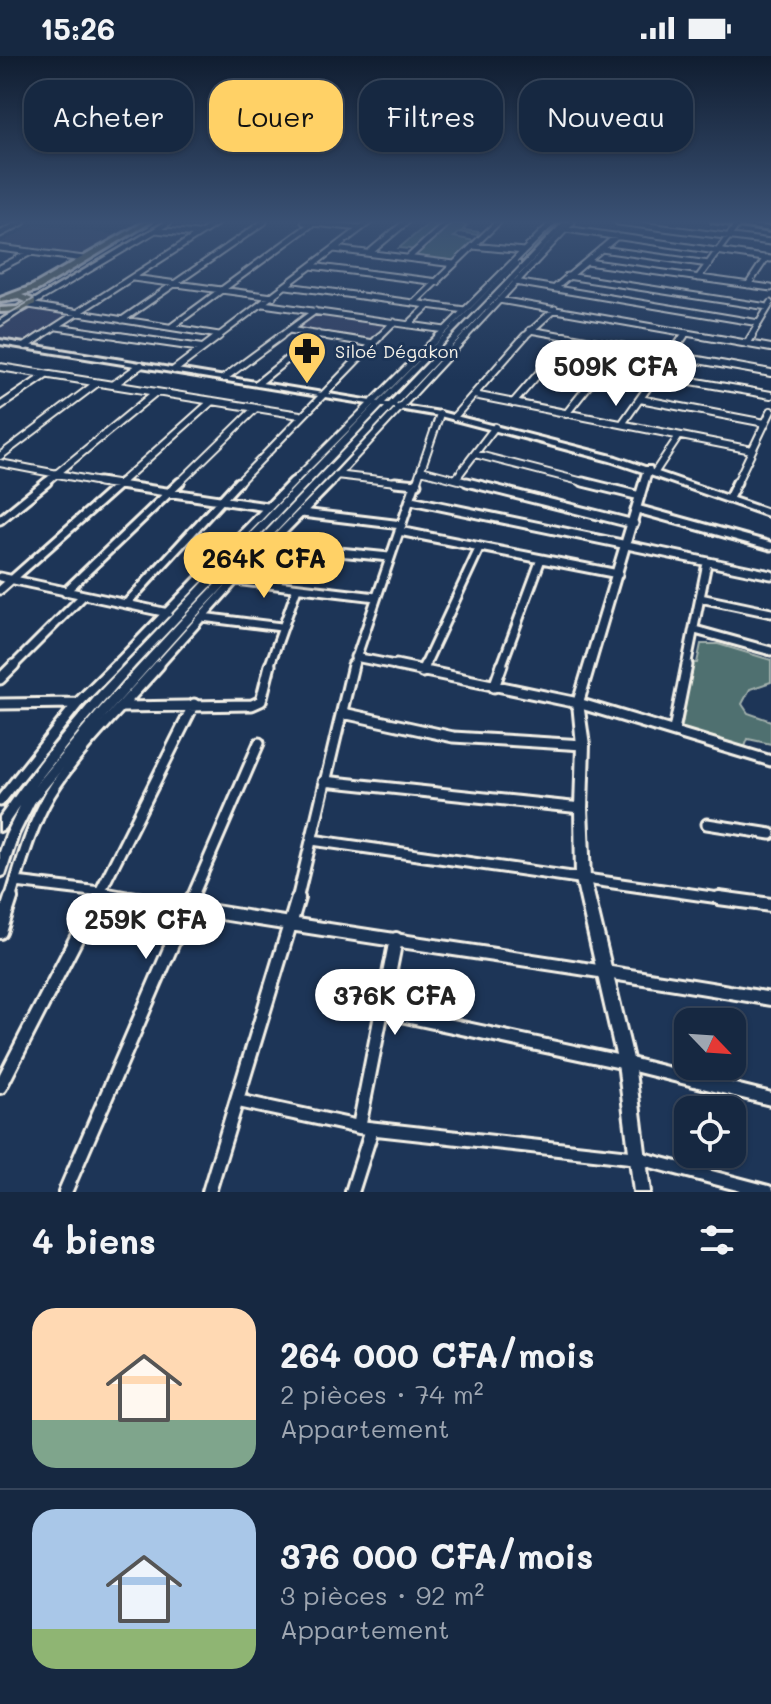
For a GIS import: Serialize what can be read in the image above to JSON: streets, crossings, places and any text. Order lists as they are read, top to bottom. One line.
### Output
{"places":{"pharmacy":["Siloé Dégakon"]},"north":"bottom right","page":{"status":"15:26","chip":["Acheter","Louer","Filtres","Nouveau"],"price":["509K CFA","264K CFA","259K CFA","376K CFA"],"heading":"4 biens","list":[{"name":"264 000 CFA/mois","note":"2 pièces · 74 m² · Appartement"},{"name":"376 000 CFA/mois","note":"3 pièces · 92 m² · Appartement"}]}}
